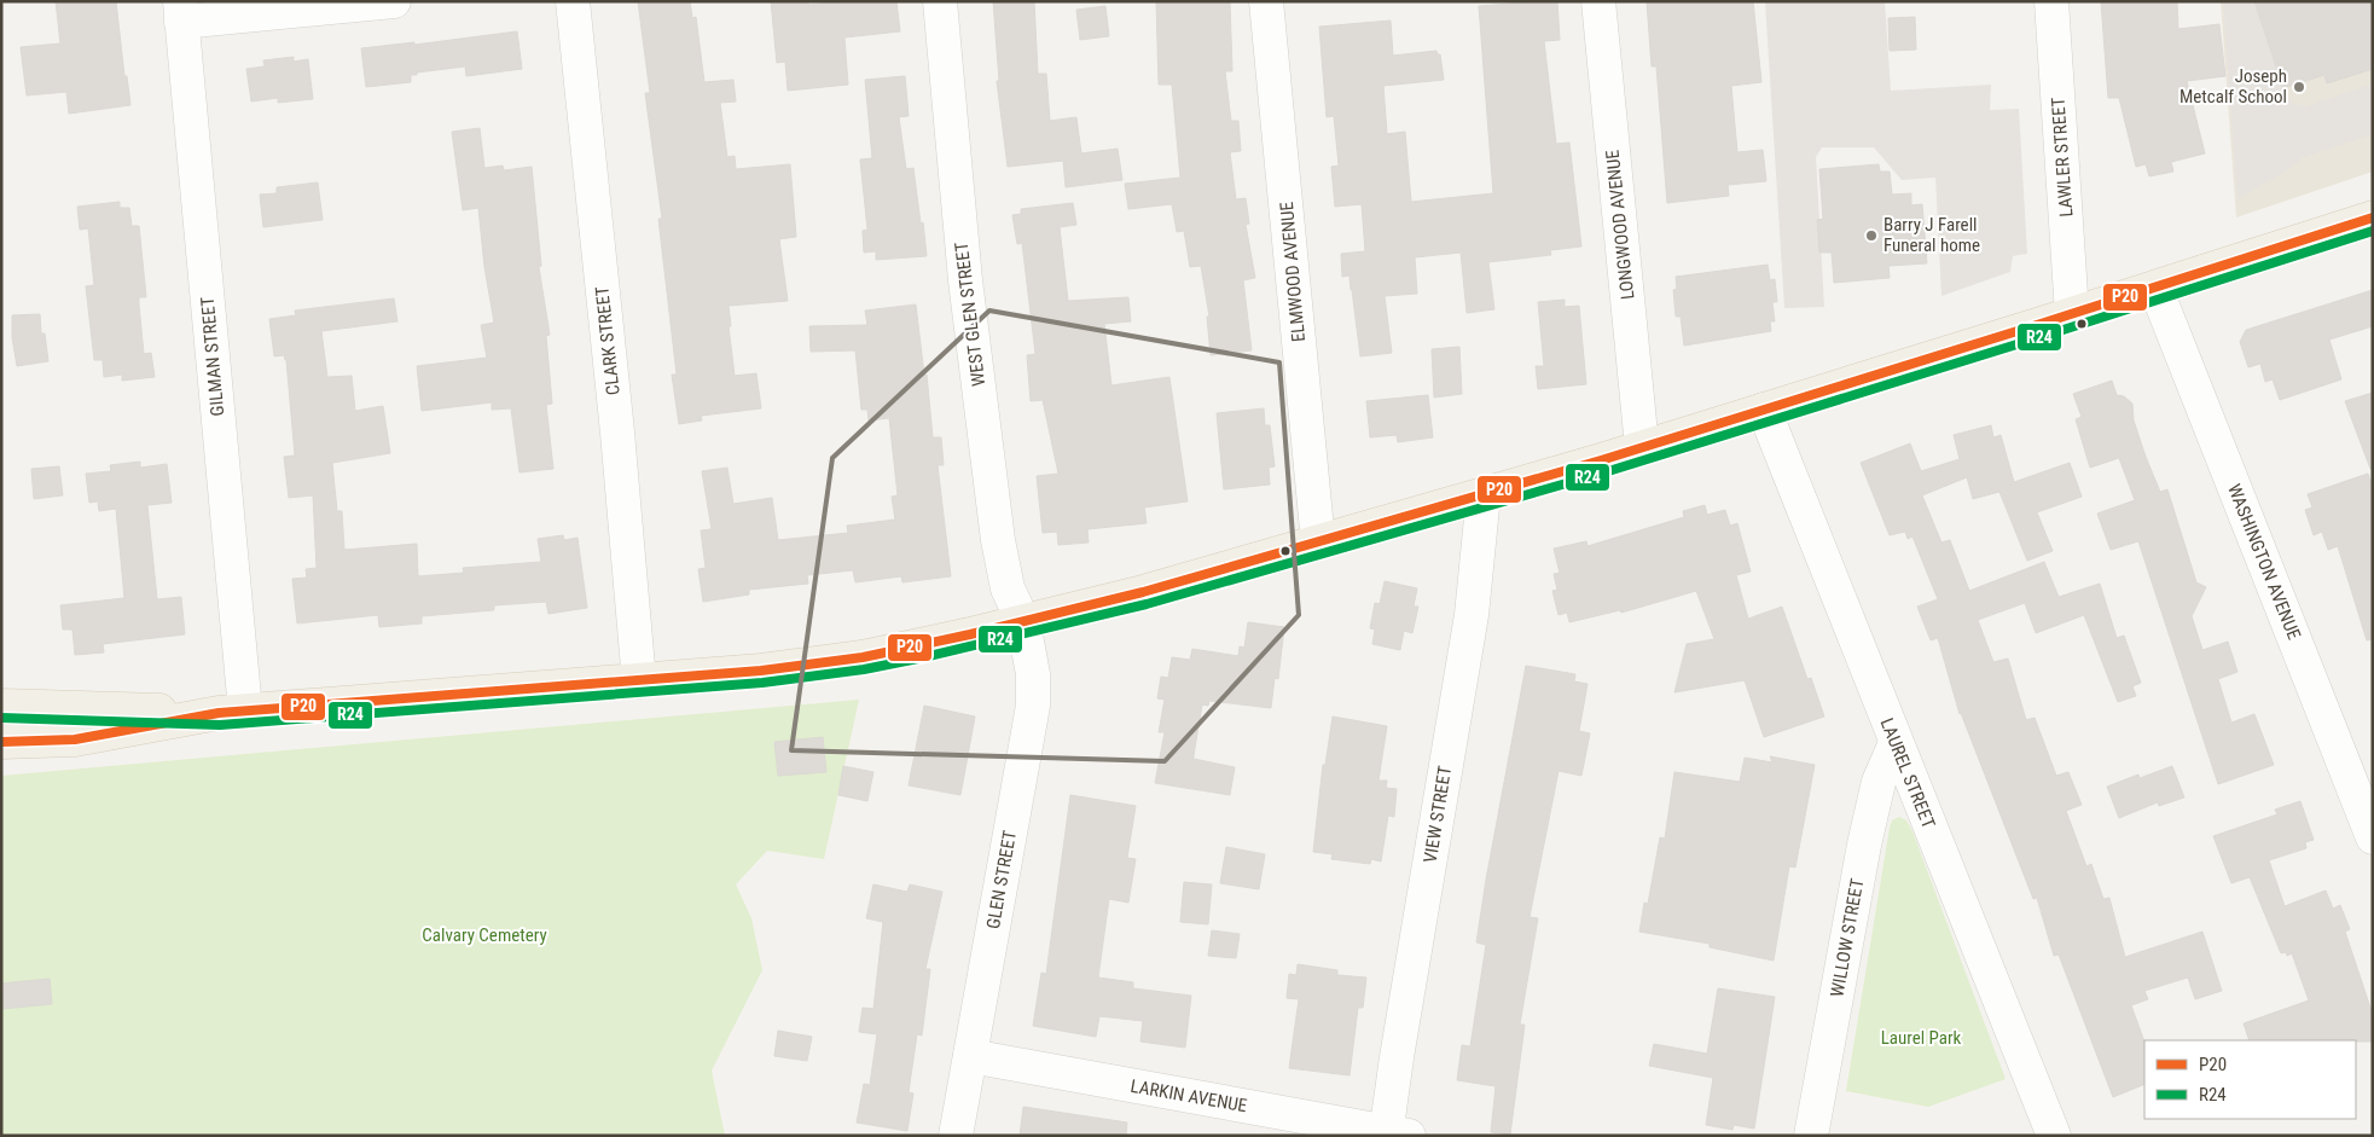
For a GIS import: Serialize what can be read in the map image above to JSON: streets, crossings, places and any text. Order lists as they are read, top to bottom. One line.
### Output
{"streets":{"street":["LAWLER STREET","LONGWOOD AVENUE","ELMWOOD AVENUE","WEST GLEN STREET","CLARK STREET","GILMAN STREET","WASHINGTON AVENUE","LAUREL STREET","VIEW STREET","GLEN STREET","WILLOW STREET","LARKIN AVENUE"]},"crossings":[["WEST GLEN STREET","GLEN STREET"],["LAUREL STREET","WILLOW STREET"],["VIEW STREET","LARKIN AVENUE"],["GLEN STREET","LARKIN AVENUE"]],"parks":["Calvary Cemetery","Laurel Park"],"places":["Joseph Metcalf School","Barry J Farell Funeral home"],"lines":["transit line P20","transit line R24"],"legend":["P20","R24"]}
